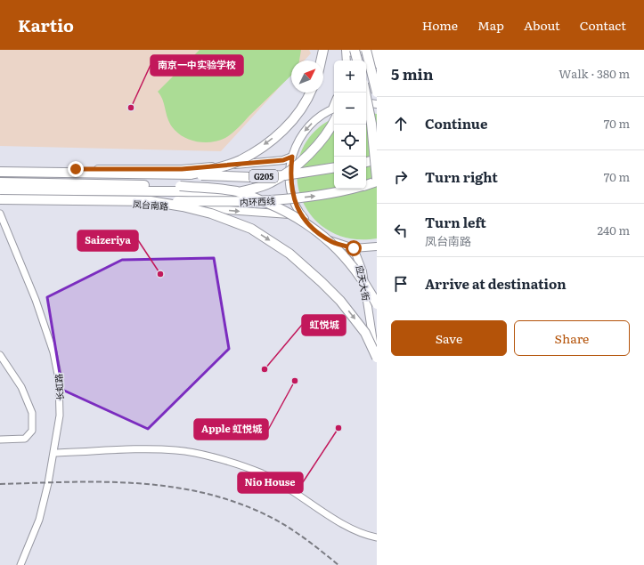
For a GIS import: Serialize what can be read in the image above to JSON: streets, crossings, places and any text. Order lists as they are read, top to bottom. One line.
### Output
{"streets":{"highway":["G205","内环西线"],"main road":["凤台南路","应天大街"],"street":["长虹路"]},"places":["南京一中实验学校","Saizeriya","虹悦城","Apple 虹悦城","Nio House"],"north":"top right","page":{"header":"Kartio","nav":["Home","Map","About","Contact"],"heading":["5 min","Walk · 380 m"],"map_buttons":["+","−"],"list":[["Continue","70 m"],["Turn right","70 m"],["Turn left","凤台南路","240 m"],"Arrive at destination"],"buttons":["Save","Share"]}}
